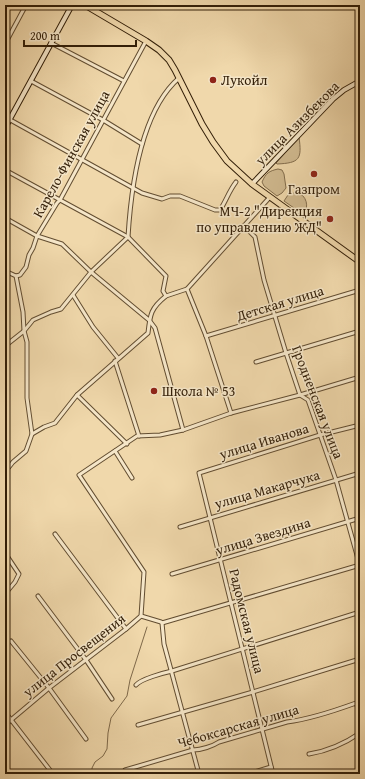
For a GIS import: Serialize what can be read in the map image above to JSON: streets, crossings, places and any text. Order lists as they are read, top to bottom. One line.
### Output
{"streets":{"main road":["улица Азизбекова"],"street":["Карело-Финская улица","Детская улица","Гродненская улица","улица Иванова","улица Макарчука","улица Звездина","Радомская улица","улица Просвещения","Чебоксарская улица"]},"crossings":[["Детская улица","Гродненская улица"],["Гродненская улица","улица Иванова"],["Гродненская улица","улица Макарчука"],["Гродненская улица","улица Звездина"],["улица Иванова","Радомская улица"],["улица Макарчука","Радомская улица"],["улица Звездина","Радомская улица"],["Радомская улица","Чебоксарская улица"]],"places":["Лукойл","Газпром","МЧ-2 \"Дирекция по управлению ЖД\"","Школа № 53"],"scale_bar":"200 m"}
